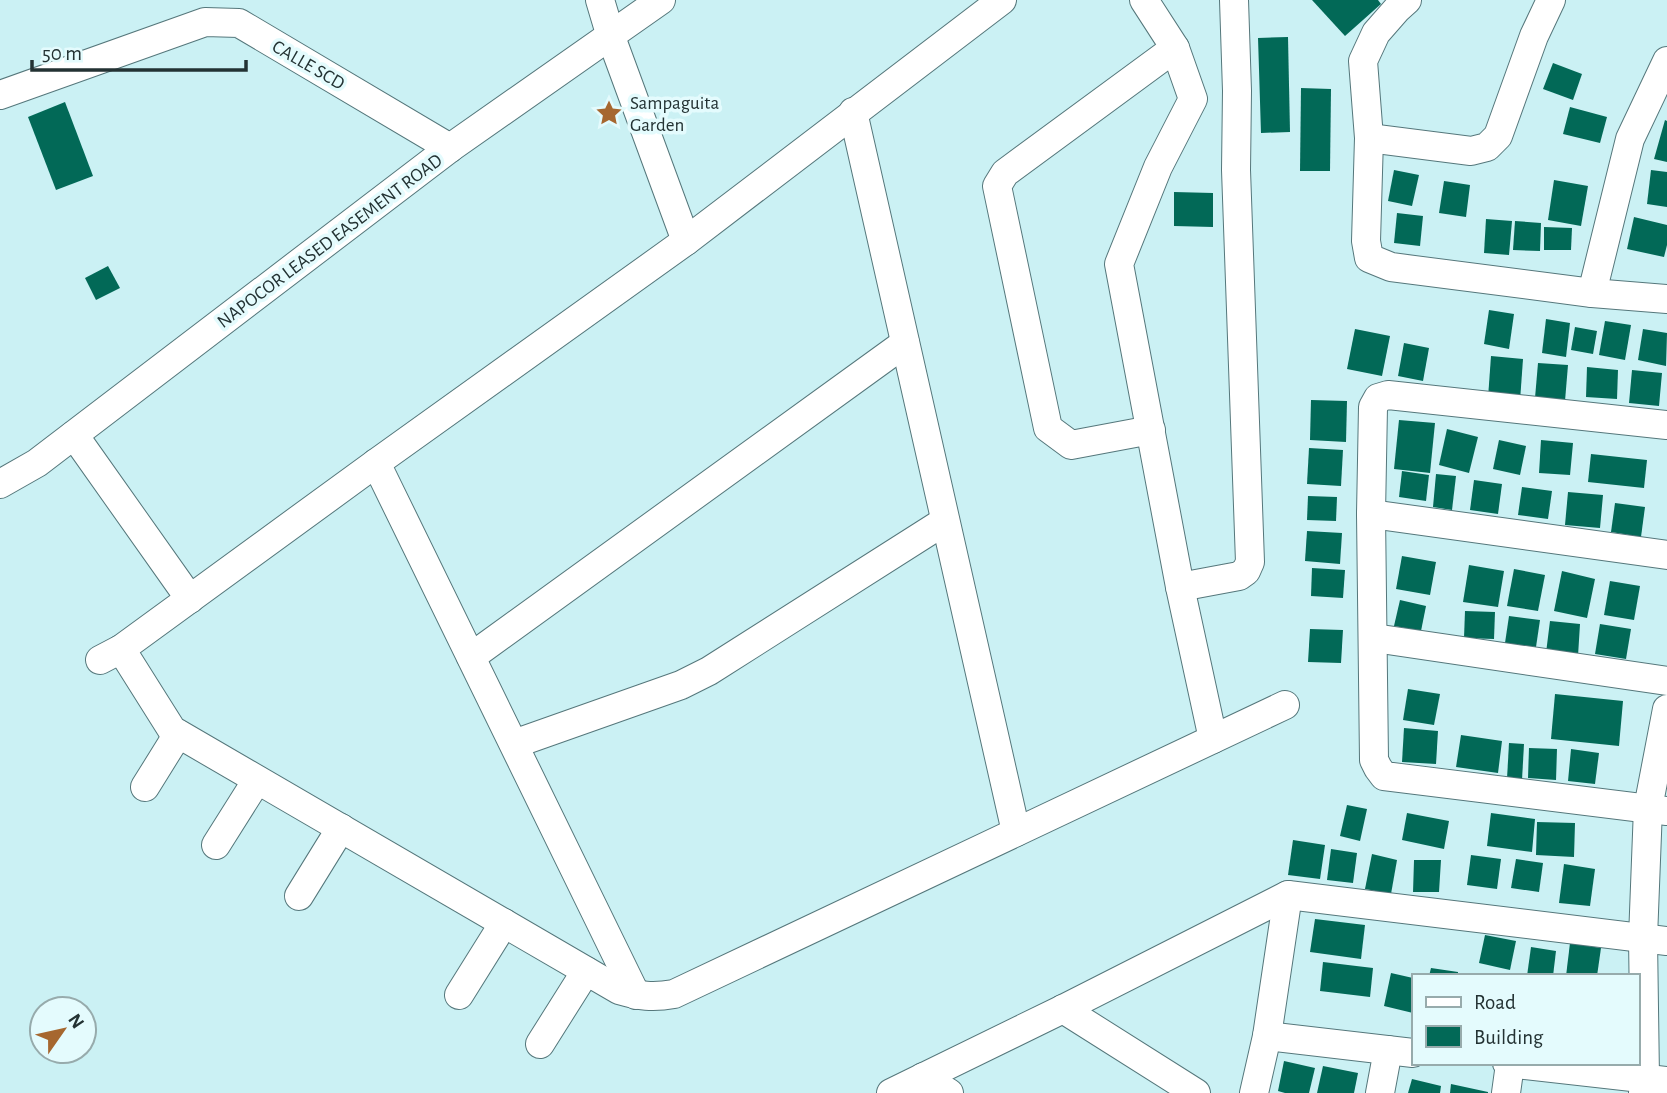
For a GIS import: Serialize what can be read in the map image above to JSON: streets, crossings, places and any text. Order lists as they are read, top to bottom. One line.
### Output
{"streets":{"street":["CALLE SCD","NAPOCOR LEASED EASEMENT ROAD"]},"crossings":[["CALLE SCD","NAPOCOR LEASED EASEMENT ROAD"]],"places":{"place":["Sampaguita Garden"]},"legend":["Road","Building"],"scale_bar":"50 m","north":"top right"}
